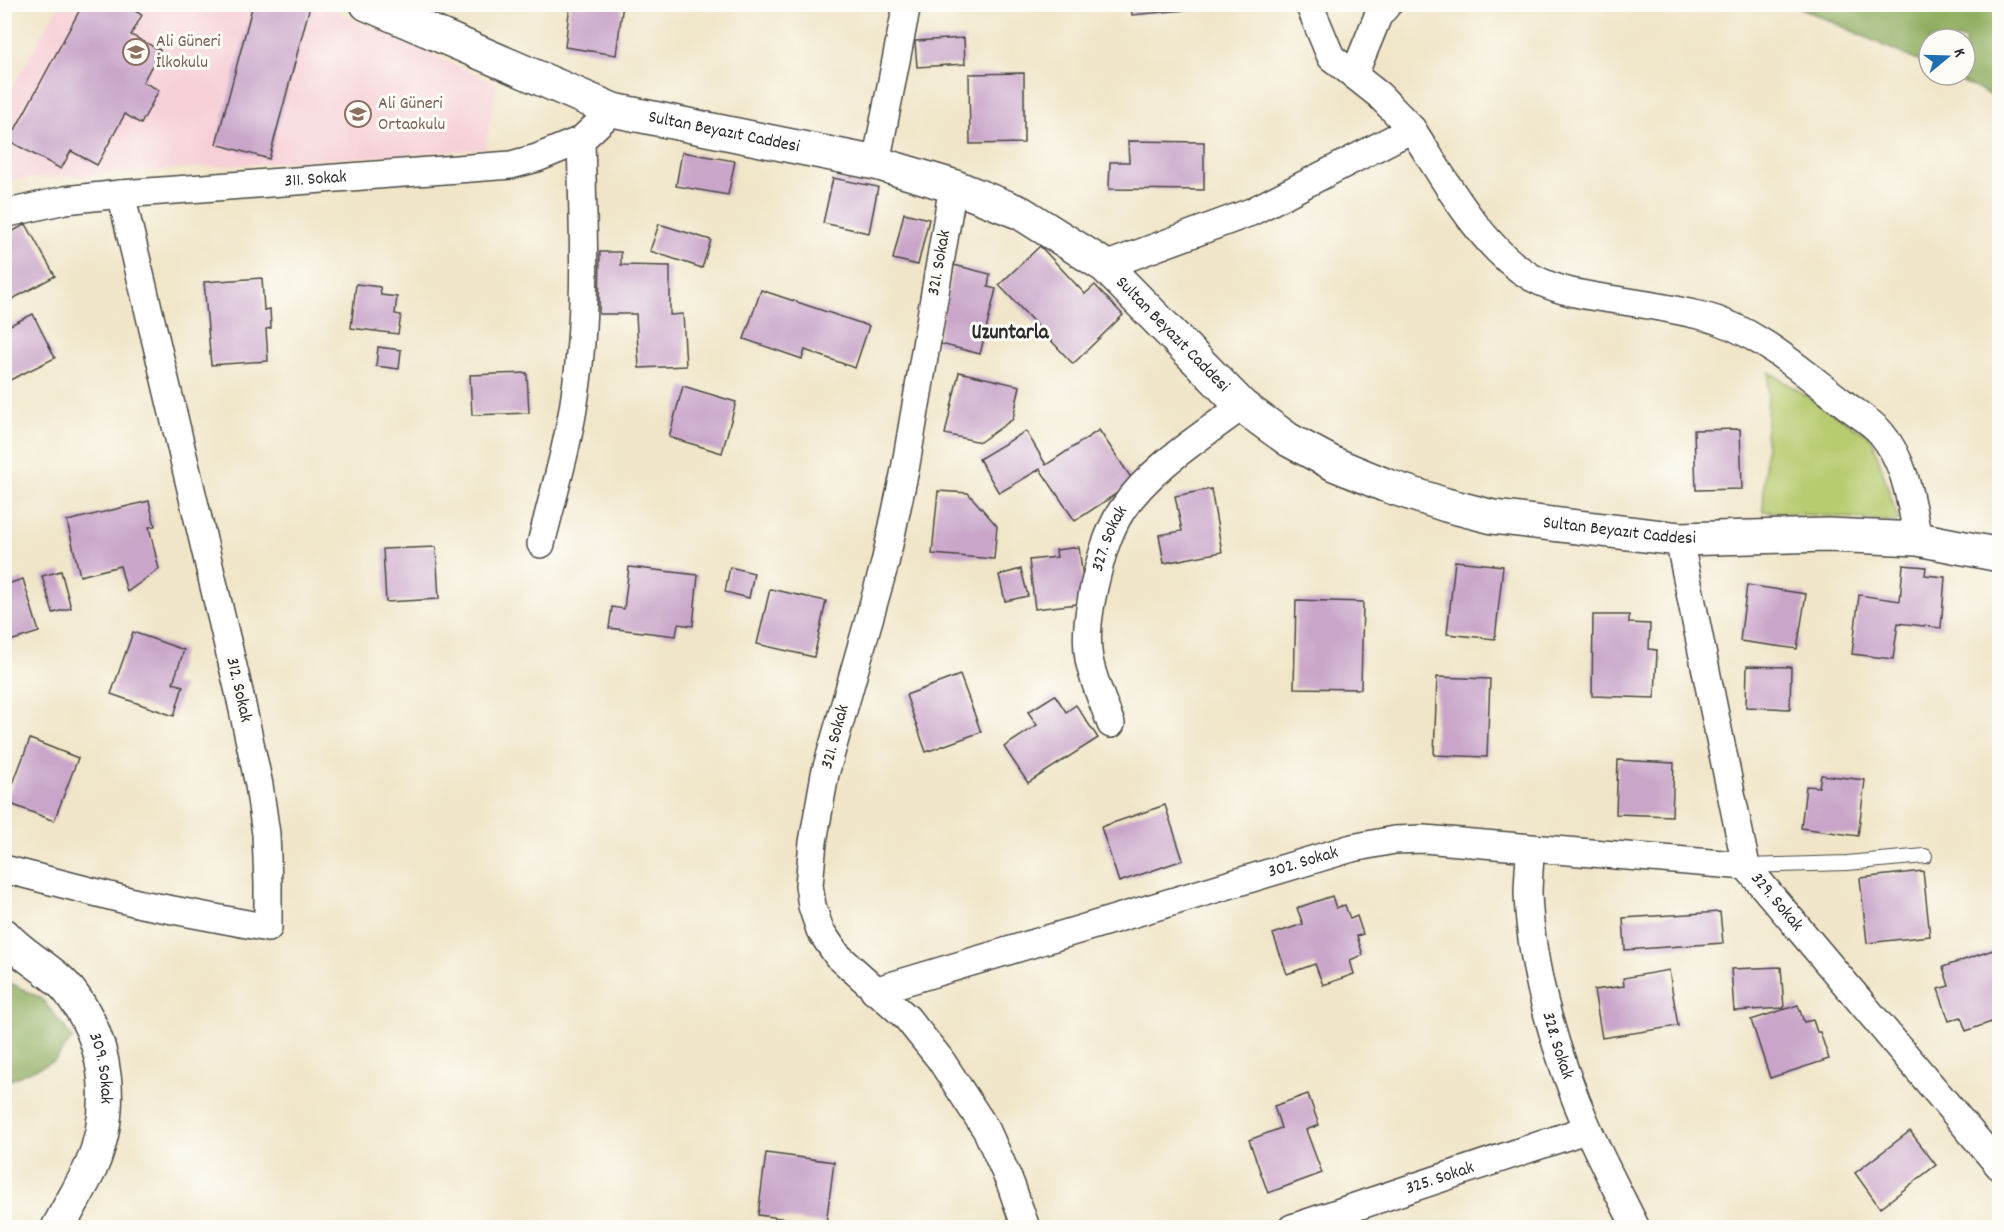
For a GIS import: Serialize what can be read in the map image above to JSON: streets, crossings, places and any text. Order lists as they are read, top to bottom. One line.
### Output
{"streets":{"street":["Sultan Beyazıt Caddesi","311. Sokak","321. Sokak","327. Sokak","312. Sokak","302. Sokak","329. Sokak","328. Sokak","309. Sokak","325. Sokak"]},"crossings":[["Sultan Beyazıt Caddesi","311. Sokak"],["Sultan Beyazıt Caddesi","321. Sokak"],["Sultan Beyazıt Caddesi","327. Sokak"],["Sultan Beyazıt Caddesi","329. Sokak"],["311. Sokak","312. Sokak"],["321. Sokak","302. Sokak"],["302. Sokak","329. Sokak"],["302. Sokak","328. Sokak"],["328. Sokak","325. Sokak"]],"districts":["Uzuntarla"],"places":{"school or university":["Ali Güneri İlkokulu","Ali Güneri Ortaokulu"]},"north":"right"}
